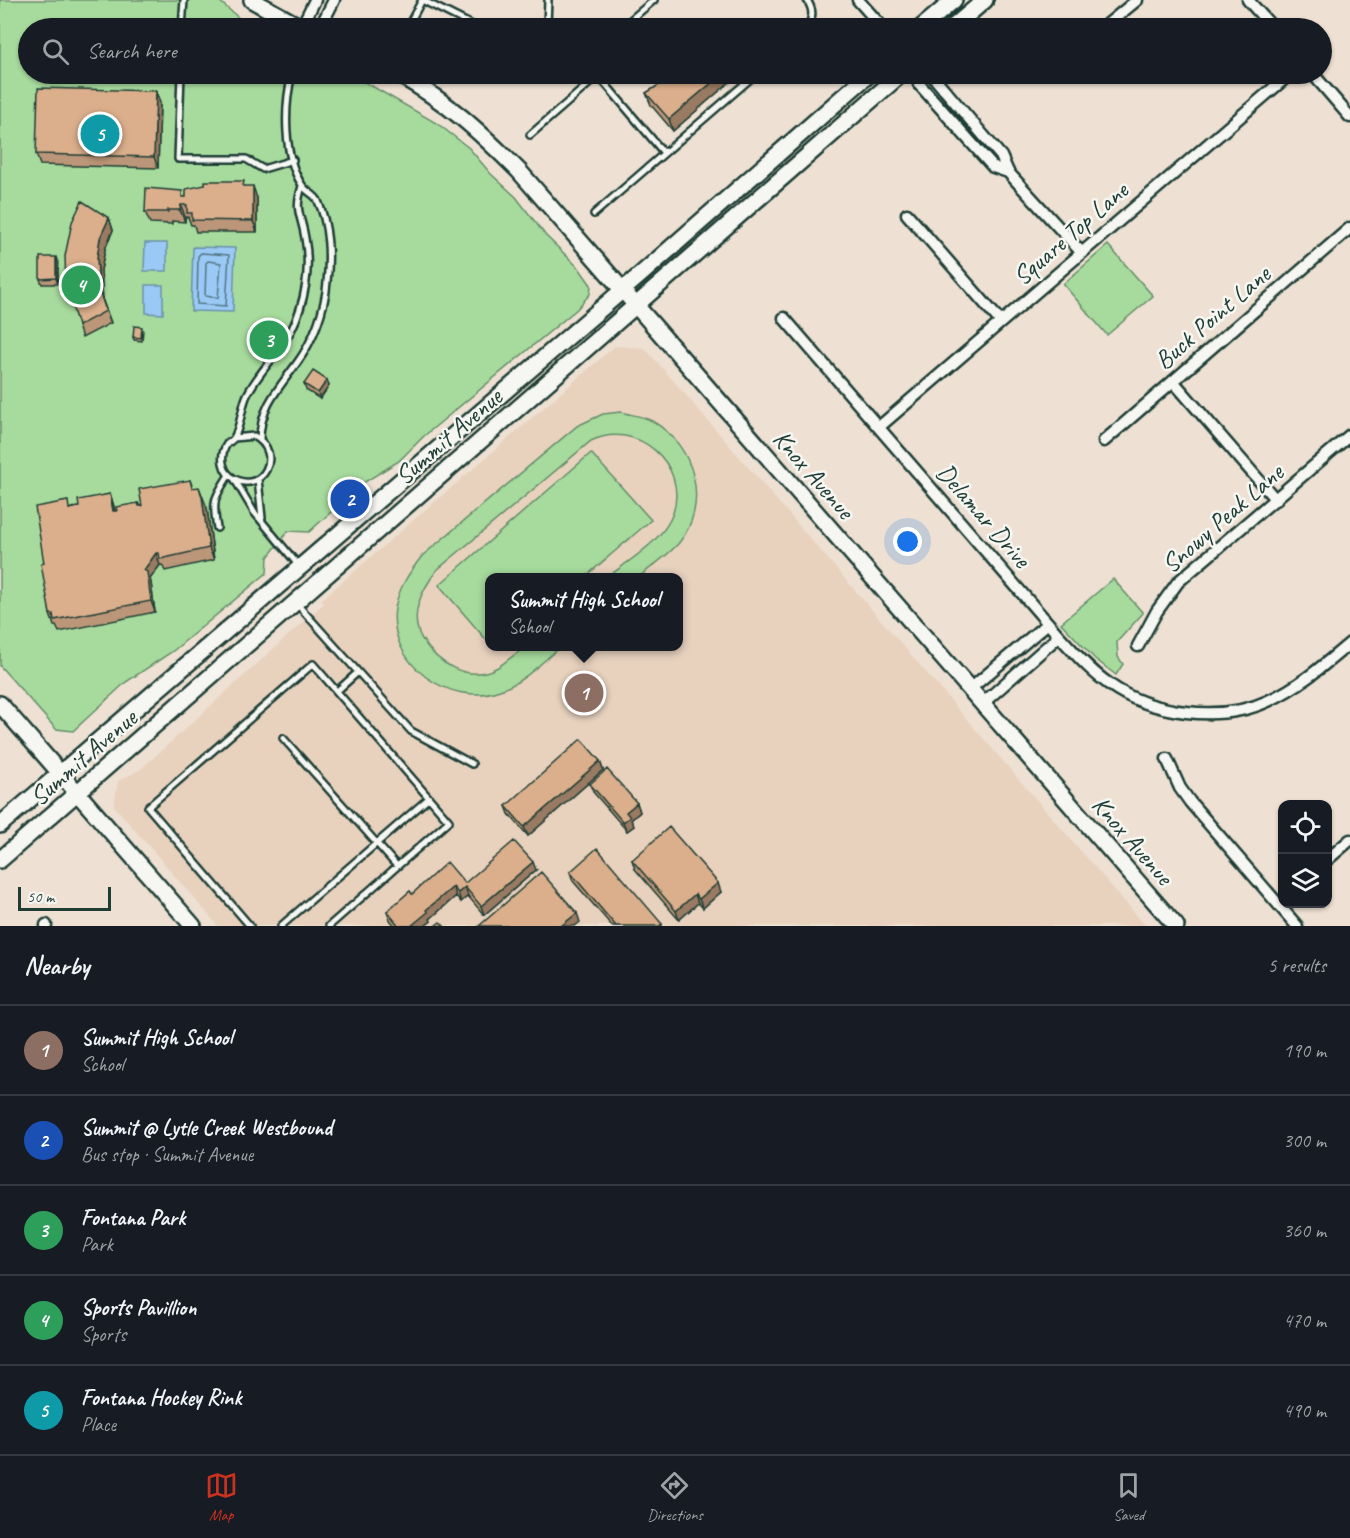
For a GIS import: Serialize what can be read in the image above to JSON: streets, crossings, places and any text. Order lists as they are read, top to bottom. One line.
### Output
{"streets":{"main road":["Summit Avenue","Knox Avenue"],"street":["Square Top Lane","Buck Point Lane","Delamar Drive","Snowy Peak Lane"]},"crossings":[["Square Top Lane","Delamar Drive"],["Summit Avenue","Knox Avenue"]],"scale_bar":"50 m","page":{"search":"Search here","pins":["5","4","3","2","1"],"popup":["Summit High School","School"],"scale":"50 m","heading":["Nearby","5 results"],"list":[{"mark":"1","name":"Summit High School","note":"School","value":"190 m"},{"mark":"2","name":"Summit @ Lytle Creek Westbound","note":"Bus stop · Summit Avenue","value":"300 m"},{"mark":"3","name":"Fontana Park","note":"Park","value":"360 m"},{"mark":"4","name":"Sports Pavillion","note":"Sports","value":"470 m"},{"mark":"5","name":"Fontana Hockey Rink","note":"Place","value":"490 m"}],"nav":["Map","Directions","Saved"]}}
